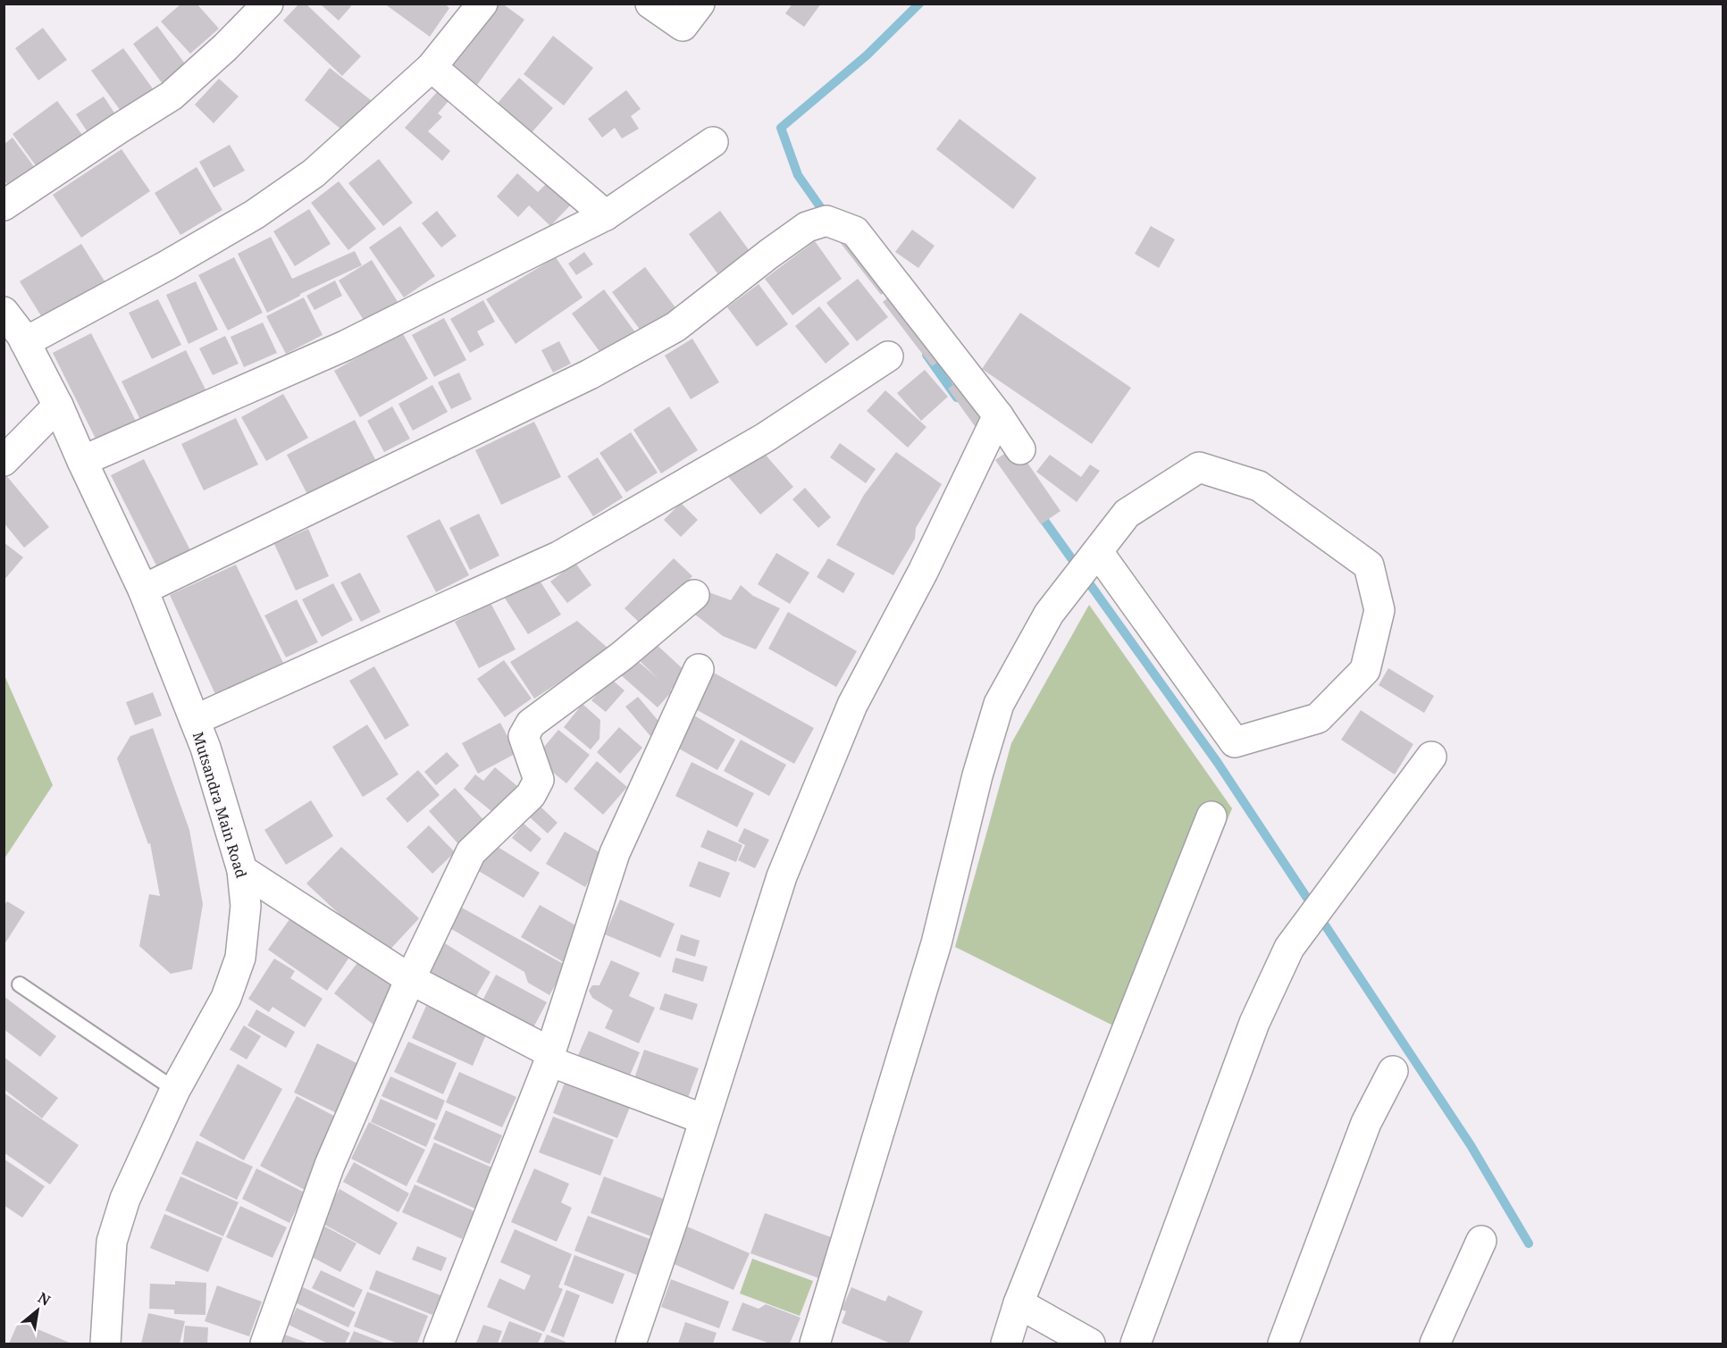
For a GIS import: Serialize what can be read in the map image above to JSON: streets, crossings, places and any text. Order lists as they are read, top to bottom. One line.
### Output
{"streets":{"street":["Mutsandra Main Road"]},"north":"top right"}
